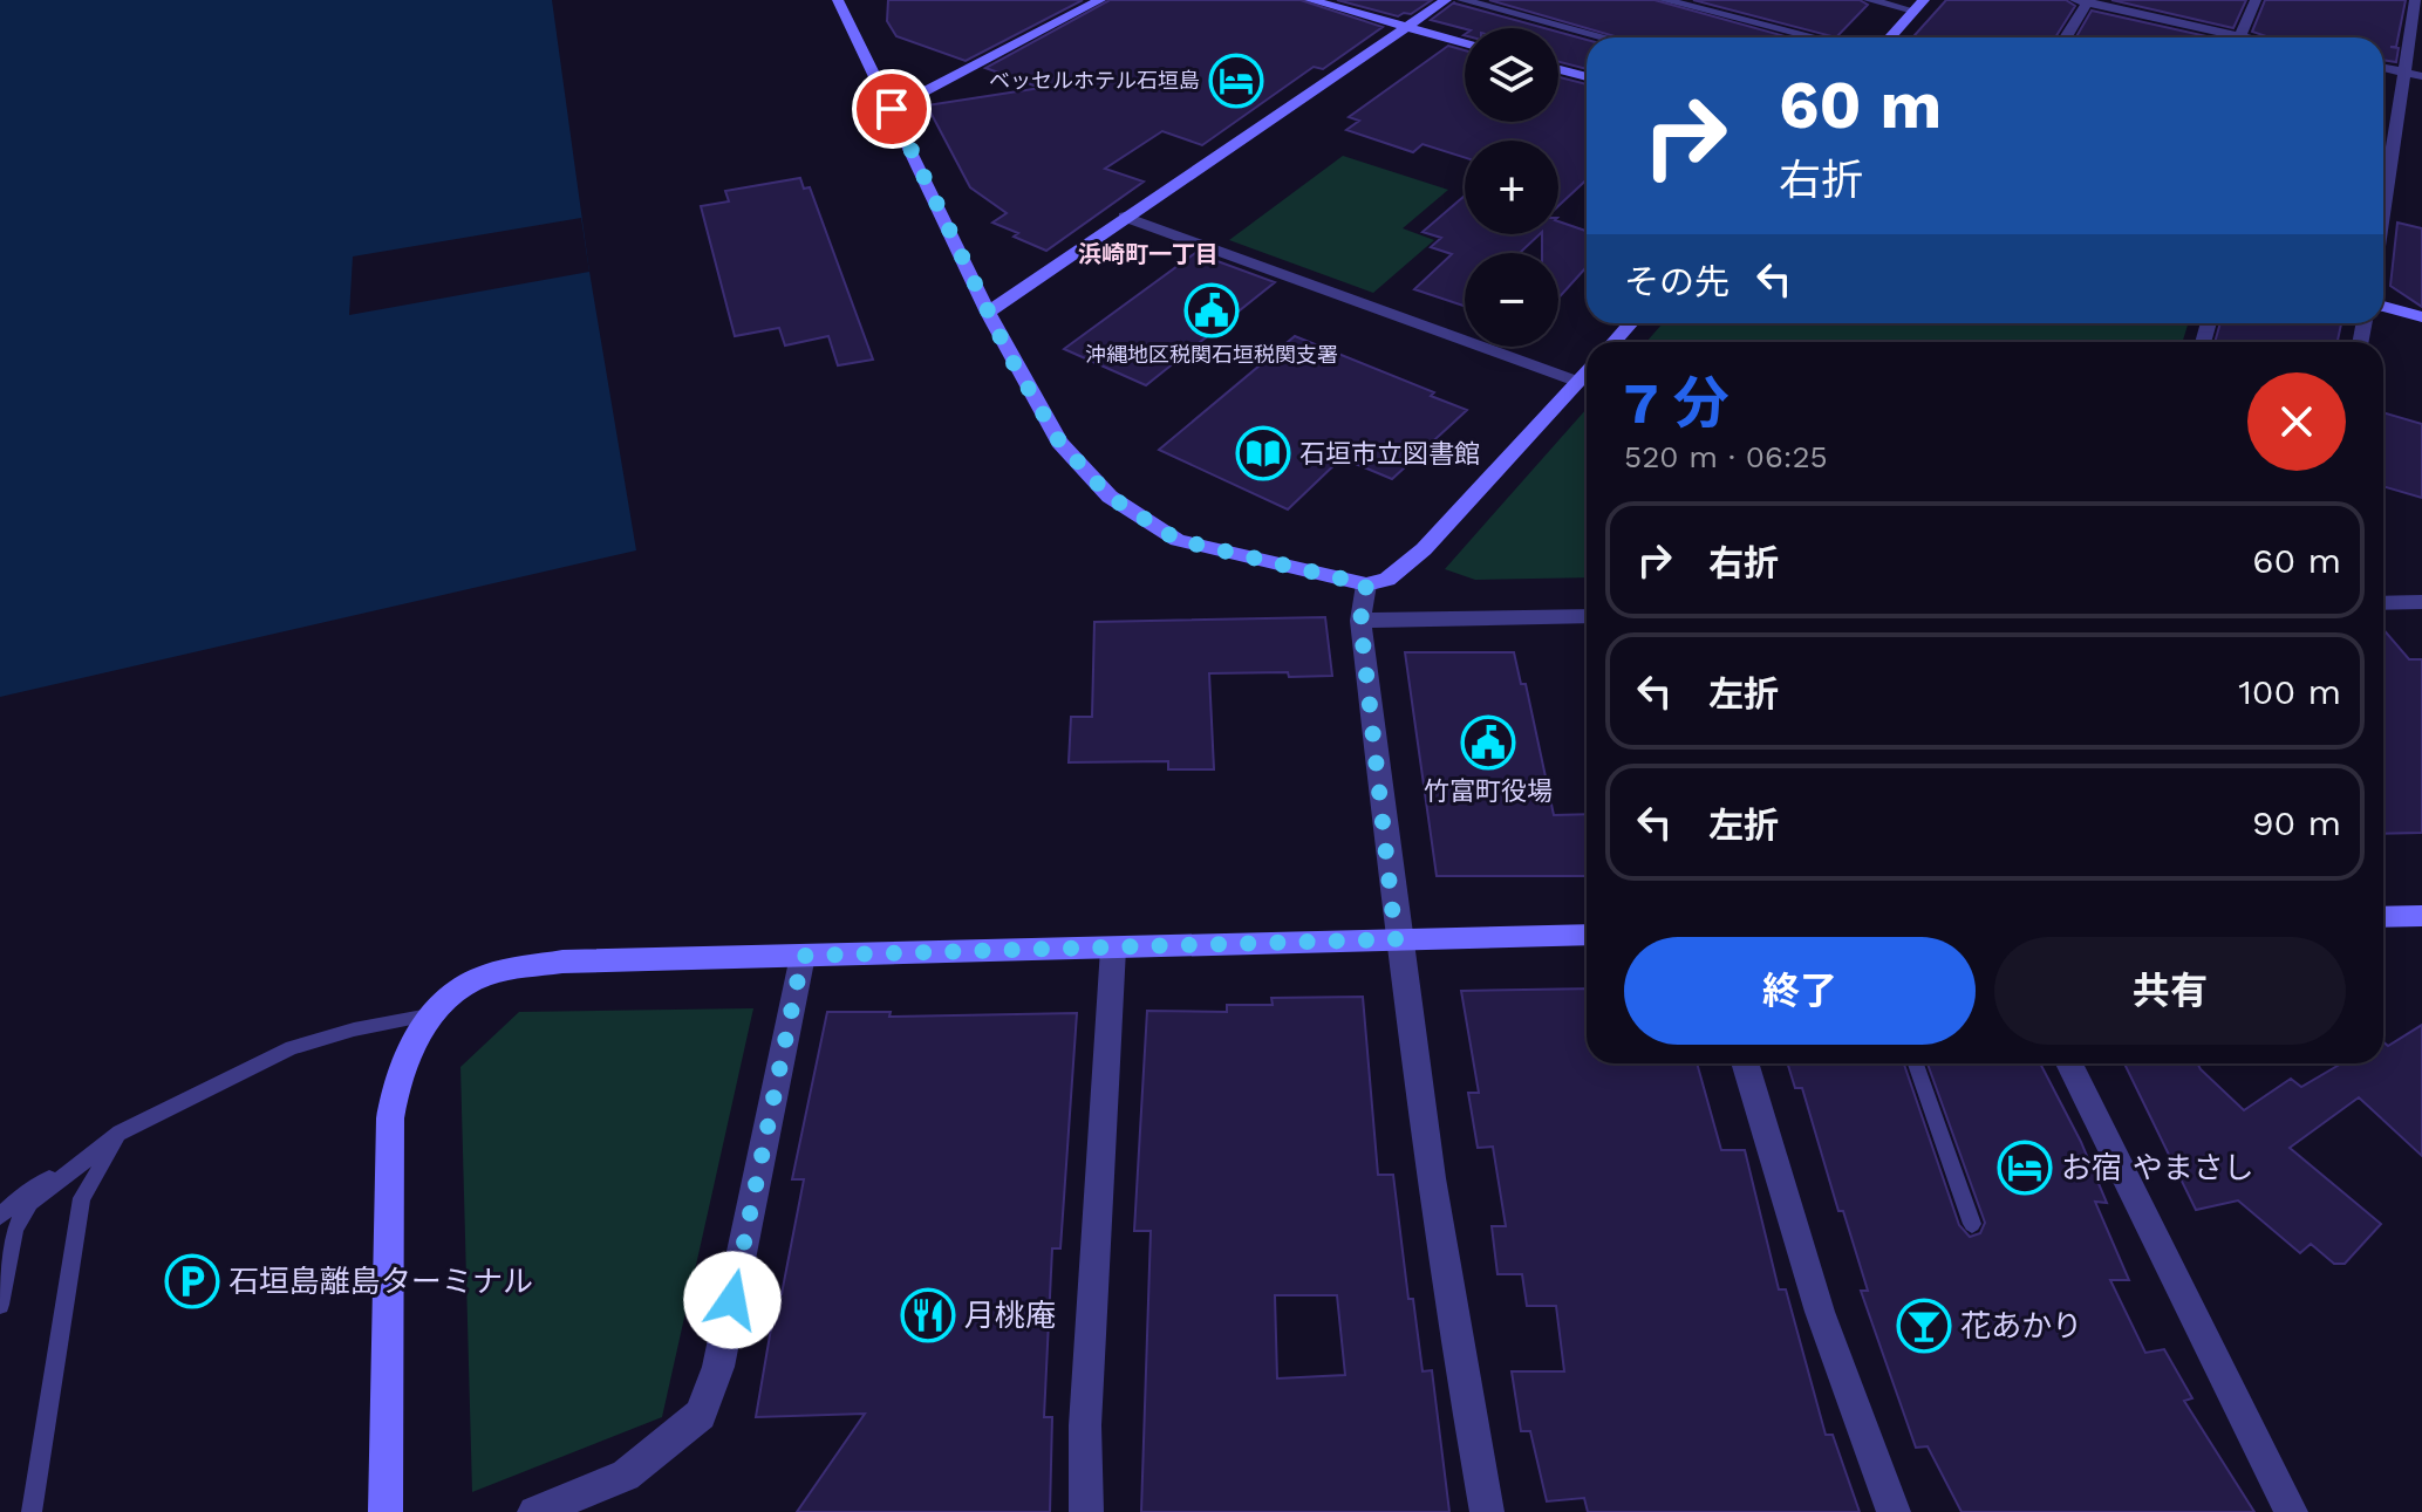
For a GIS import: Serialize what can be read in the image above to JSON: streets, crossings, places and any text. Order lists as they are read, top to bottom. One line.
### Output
{"districts":["浜崎町一丁目"],"places":{"hotel":["ベッセルホテル石垣島","お宿 やまさし"],"public building":["沖縄地区税関石垣税関支署","竹富町役場"],"library":["石垣市立図書館"],"parking":["石垣島離島ターミナル"],"restaurant":["月桃庵"],"bar":["花あかり"]},"page":{"map_buttons":["+","−"],"turn":["60 m","右折"],"then":"その先","heading":["7 分","520 m · 06:25"],"list":[{"name":"右折","value":"60 m"},{"name":"左折","value":"100 m"},{"name":"左折","value":"90 m"}],"buttons":["終了","共有"]}}
